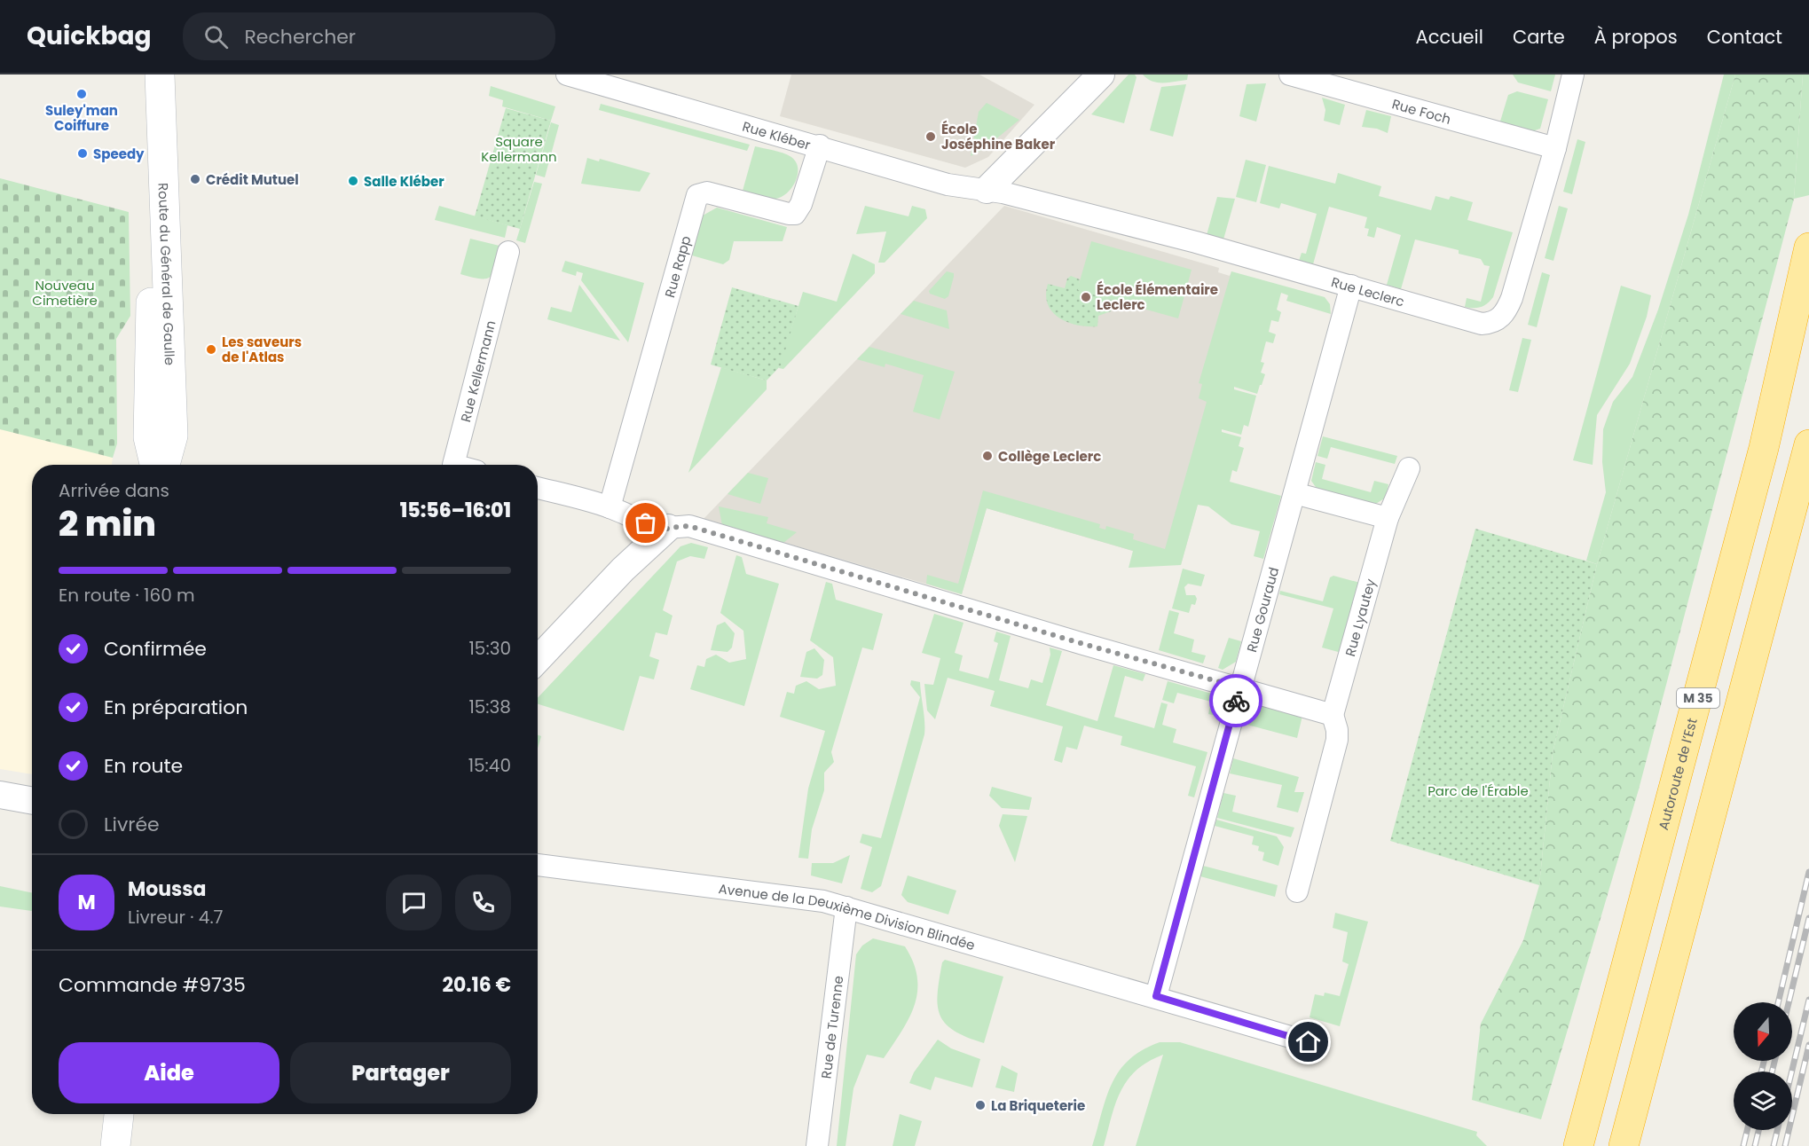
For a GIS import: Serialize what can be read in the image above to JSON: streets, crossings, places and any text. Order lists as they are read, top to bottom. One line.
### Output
{"streets":{"highway":["M 35","Autoroute de l’Est"],"main road":["Route du Général de Gaulle"],"street":["Rue Foch","Rue Kléber","Rue Rapp","Rue Leclerc","Rue Kellermann","Rue Gouraud","Rue Lyautey","Avenue de la Deuxième Division Blindée","Rue de Turenne"]},"crossings":[["Rue Foch","Rue Leclerc"],["Rue Kléber","Rue Rapp"],["Rue Kléber","Rue Leclerc"],["Rue Leclerc","Rue Gouraud"],["Rue Gouraud","Avenue de la Deuxième Division Blindée"],["Avenue de la Deuxième Division Blindée","Rue de Turenne"]],"parks":["Square Kellermann","Nouveau Cimetière","Parc de l'Érable"],"places":["Suley'man Coiffure","École Joséphine Baker","Speedy","Crédit Mutuel","Salle Kléber","École Élémentaire Leclerc","Les saveurs de l'Atlas","Collège Leclerc","La Briqueterie"],"north":"bottom","page":{"header":"Quickbag","search":"Rechercher","nav":["Accueil","Carte","À propos","Contact"],"heading":["2 min","Arrivée dans","15:56–16:01"],"panel":["Moussa","Livreur · 4.7","Commande #9735","20.16 €"],"bar":"En route · 160 m","list":[["Confirmée","15:30"],["En préparation","15:38"],["En route","15:40"],"Livrée"],"round":"M","buttons":["Aide","Partager"]}}
